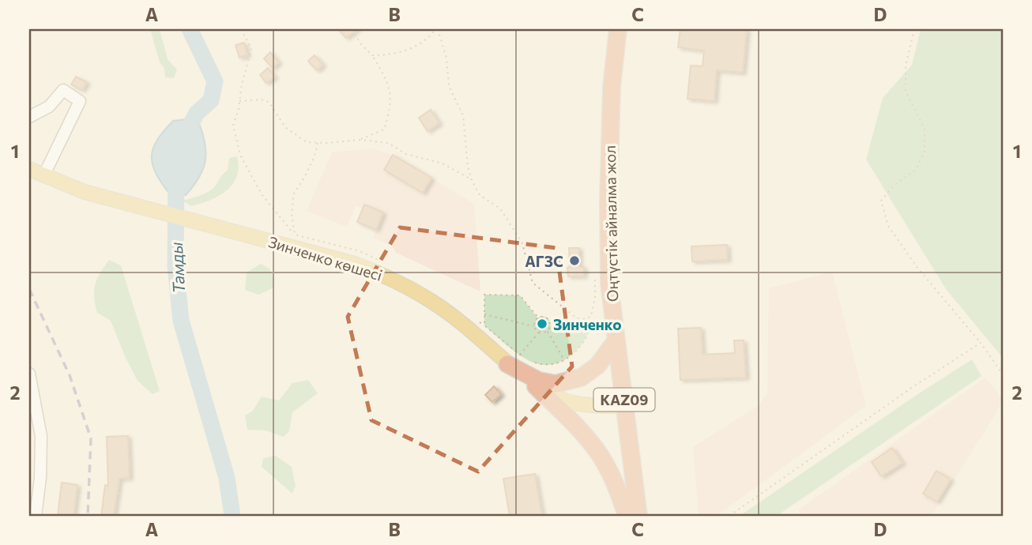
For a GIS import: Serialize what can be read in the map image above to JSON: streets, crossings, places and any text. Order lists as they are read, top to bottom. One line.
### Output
{"streets":{"highway":["Оңтүстік айналма жол","KAZ09"],"main road":["Зинченко көшесі"]},"crossings":[["Оңтүстік айналма жол","Зинченко көшесі"]],"water":["Тамды"],"places":["АГЗС","Зинченко"],"grid":{"columns":["A","B","C","D"],"rows":["1","2"]}}
